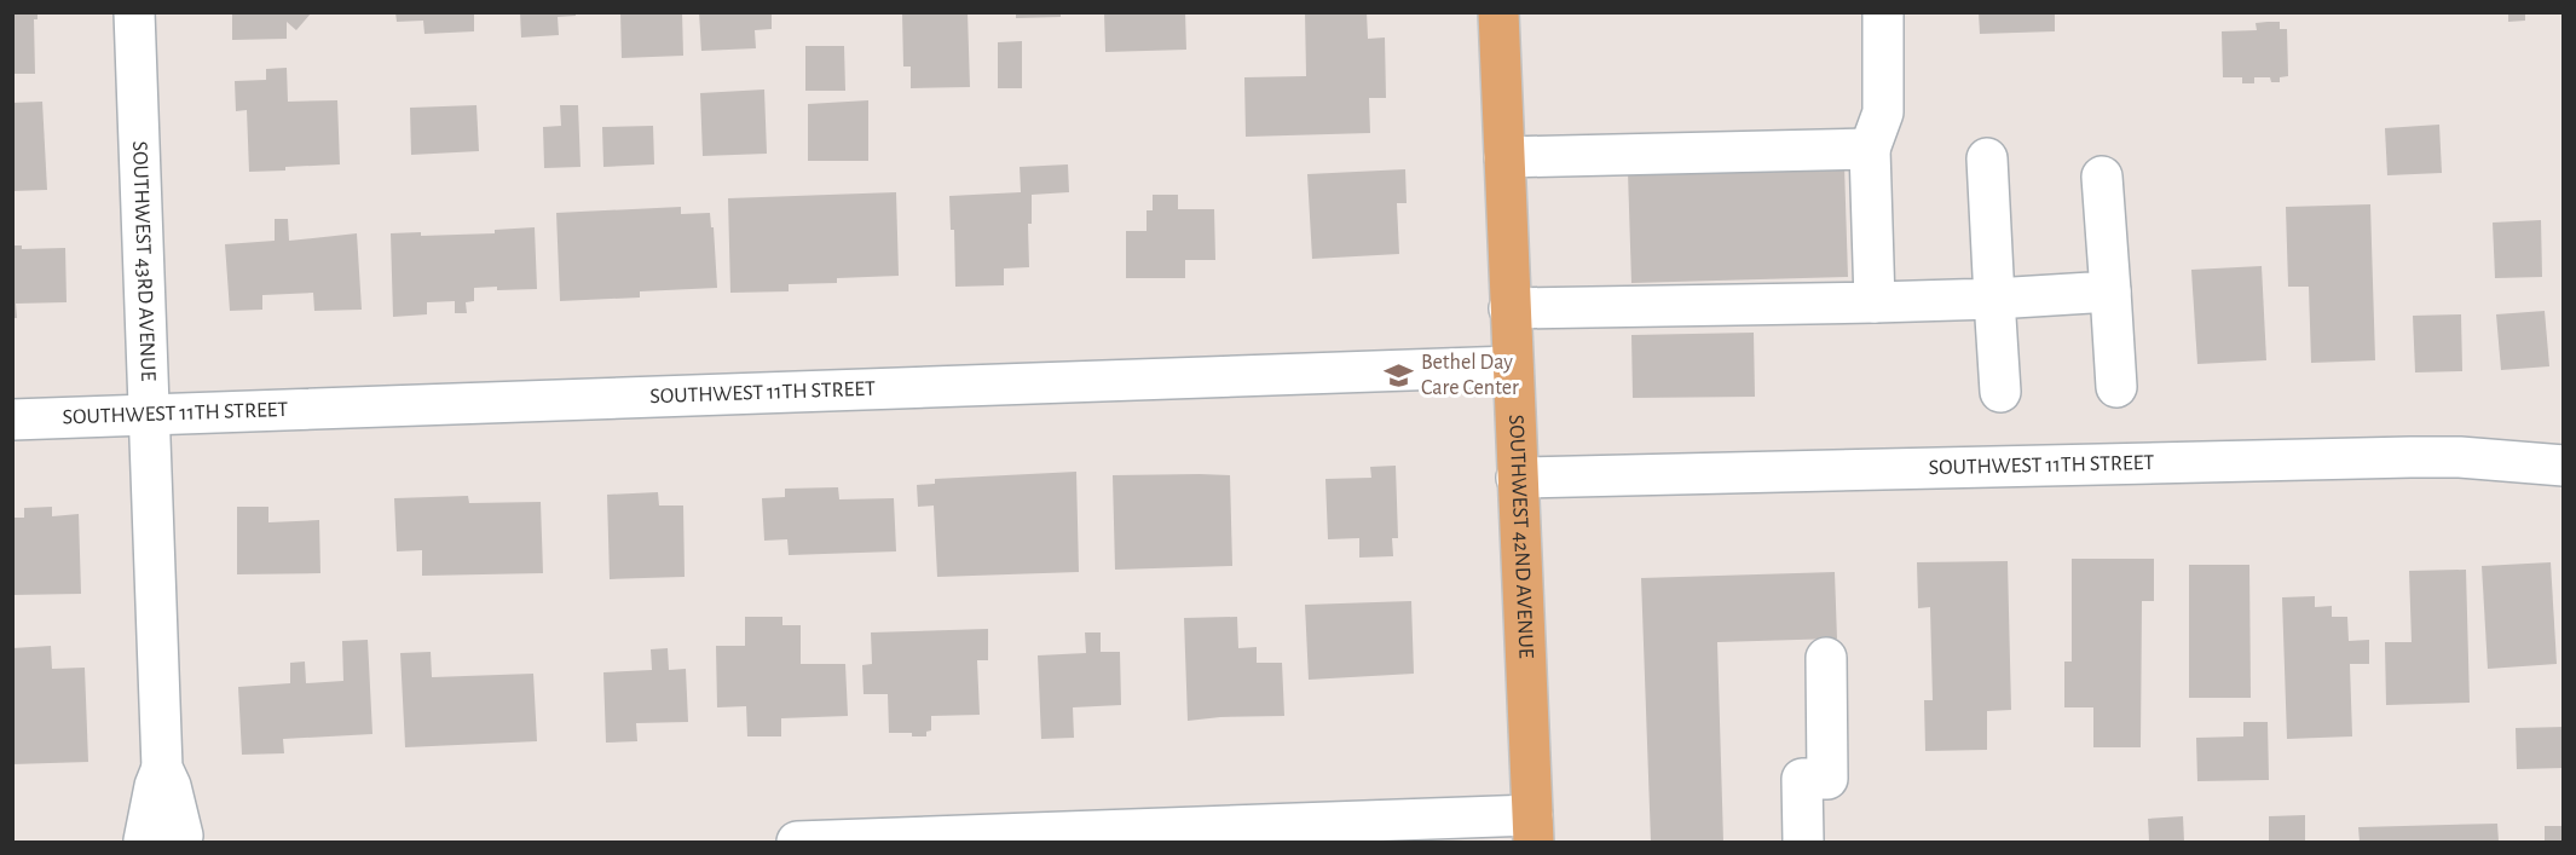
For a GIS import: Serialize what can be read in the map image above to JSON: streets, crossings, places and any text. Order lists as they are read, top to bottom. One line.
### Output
{"streets":{"main road":["SOUTHWEST 42ND AVENUE"],"street":["SOUTHWEST 43RD AVENUE","SOUTHWEST 11TH STREET"]},"crossings":[["SOUTHWEST 43RD AVENUE","SOUTHWEST 11TH STREET"],["SOUTHWEST 11TH STREET","SOUTHWEST 42ND AVENUE"]],"places":{"school or university":["Bethel Day Care Center"]}}
